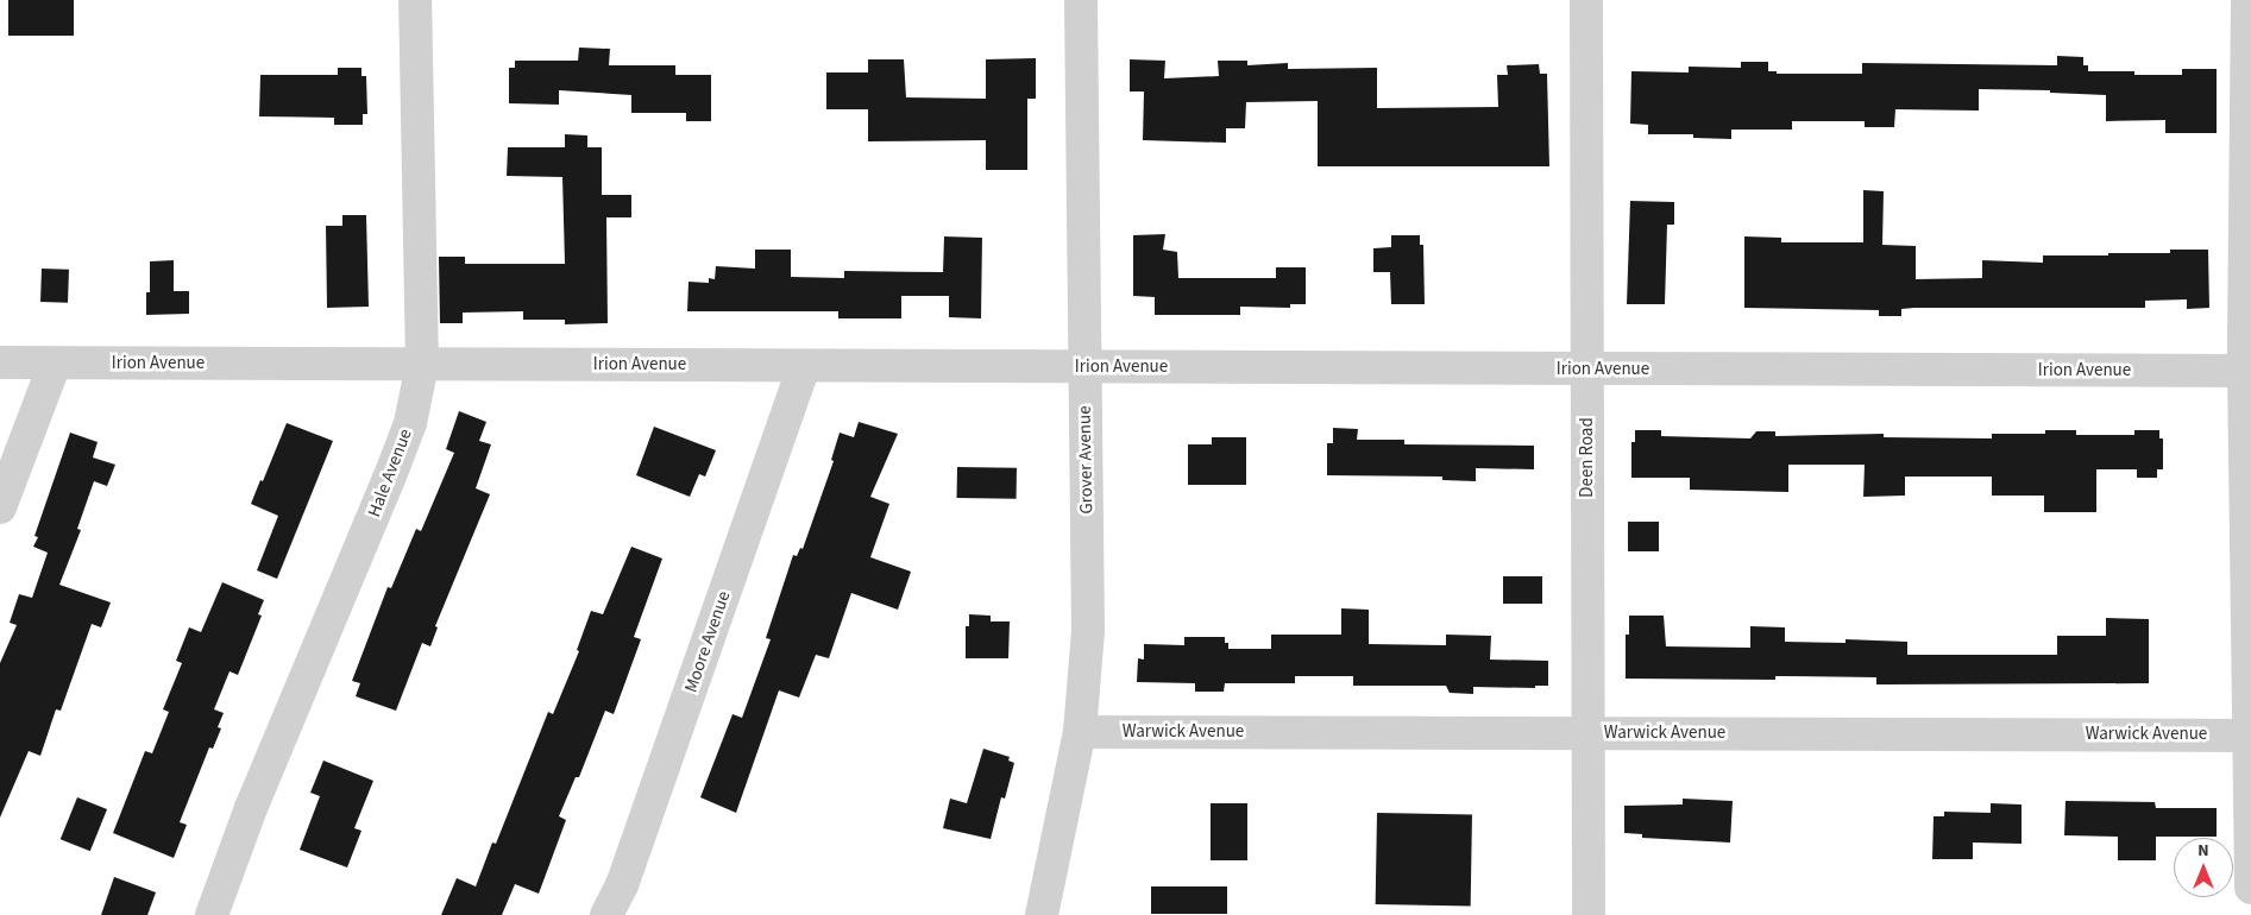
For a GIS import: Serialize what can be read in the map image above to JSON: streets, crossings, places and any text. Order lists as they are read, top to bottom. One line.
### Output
{"streets":{"street":["Irion Avenue","Deen Road","Grover Avenue","Hale Avenue","Moore Avenue","Warwick Avenue"]},"crossings":[["Irion Avenue","Deen Road"],["Irion Avenue","Grover Avenue"],["Irion Avenue","Hale Avenue"],["Irion Avenue","Moore Avenue"],["Deen Road","Warwick Avenue"],["Grover Avenue","Warwick Avenue"]],"north":"top"}
